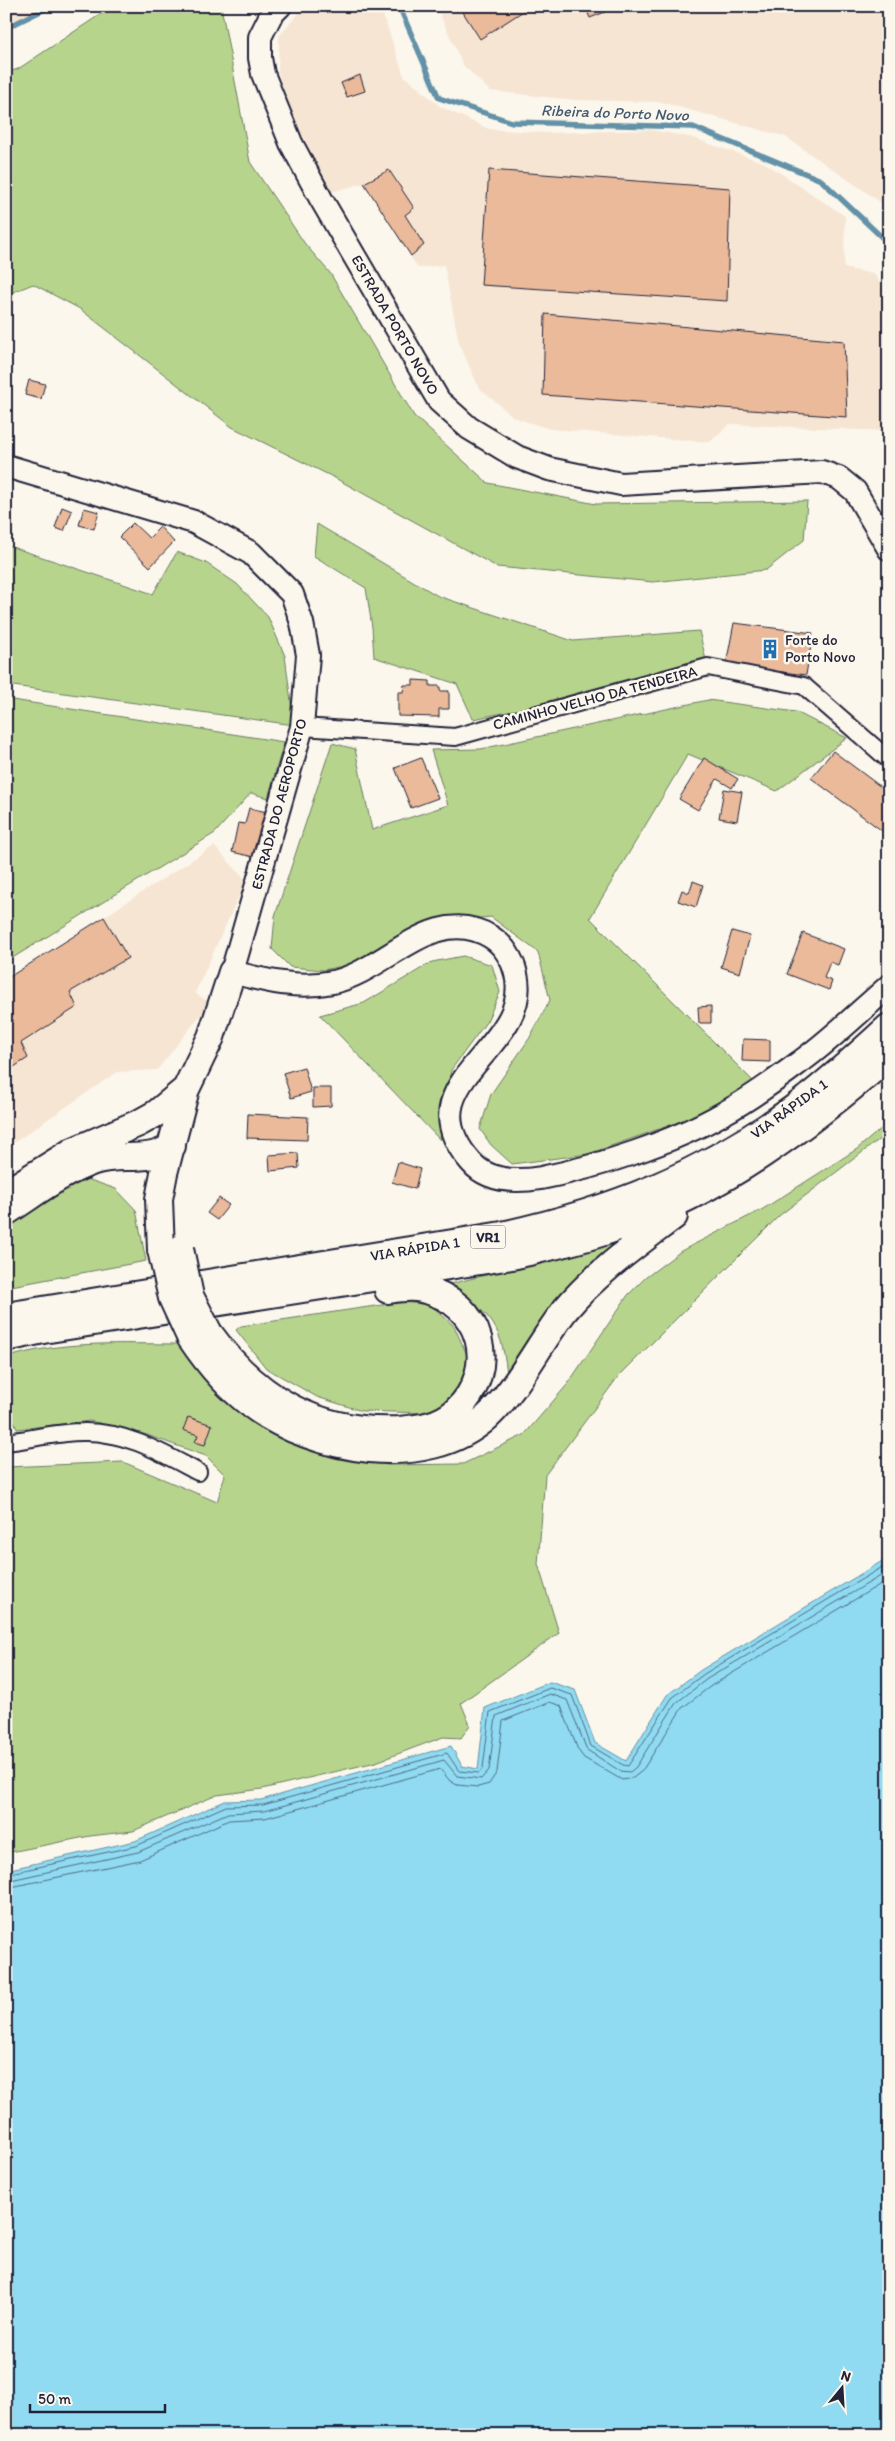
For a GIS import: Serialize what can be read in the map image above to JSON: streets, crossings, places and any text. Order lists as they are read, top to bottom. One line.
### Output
{"streets":{"highway":["VIA RÁPIDA 1","VR1"],"main road":["ESTRADA PORTO NOVO","ESTRADA DO AEROPORTO"],"street":["CAMINHO VELHO DA TENDEIRA"]},"crossings":[["CAMINHO VELHO DA TENDEIRA","ESTRADA DO AEROPORTO"]],"water":["Ribeira do Porto Novo"],"places":{"building":["Forte do Porto Novo"]},"scale_bar":"50 m","north":"top"}
